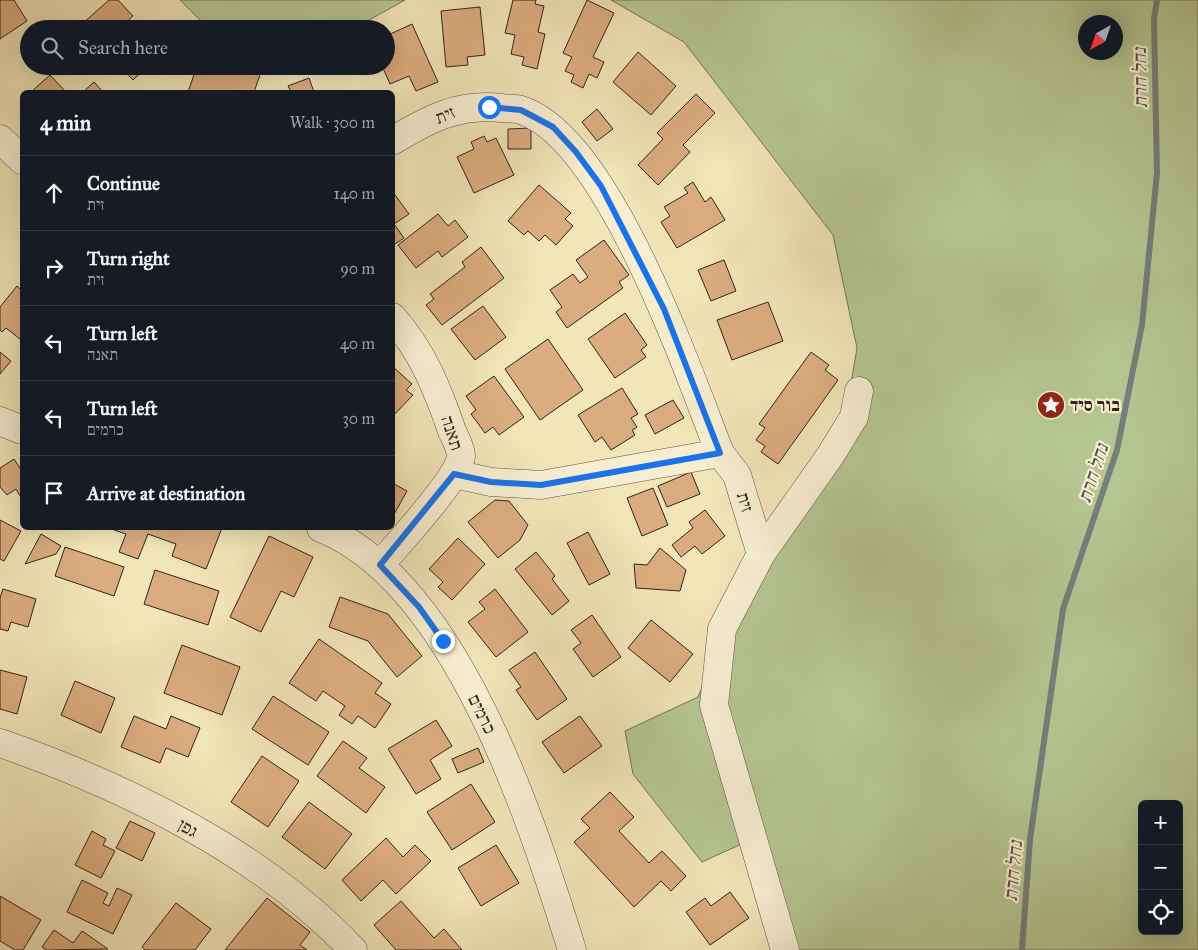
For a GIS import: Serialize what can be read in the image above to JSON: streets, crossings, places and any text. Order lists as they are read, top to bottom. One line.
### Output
{"streets":{"street":["זית","תאנה","כרמים","גפן"]},"crossings":[["תאנה","כרמים"]],"water":["נחל חרת"],"places":{"place":["בור סיד"]},"north":"bottom left","page":{"search":"Search here","heading":["4 min","Walk · 300 m"],"list":[["Continue","זית","140 m"],["Turn right","זית","90 m"],["Turn left","תאנה","40 m"],["Turn left","כרמים","30 m"],"Arrive at destination"],"map_buttons":["+","−"]}}
